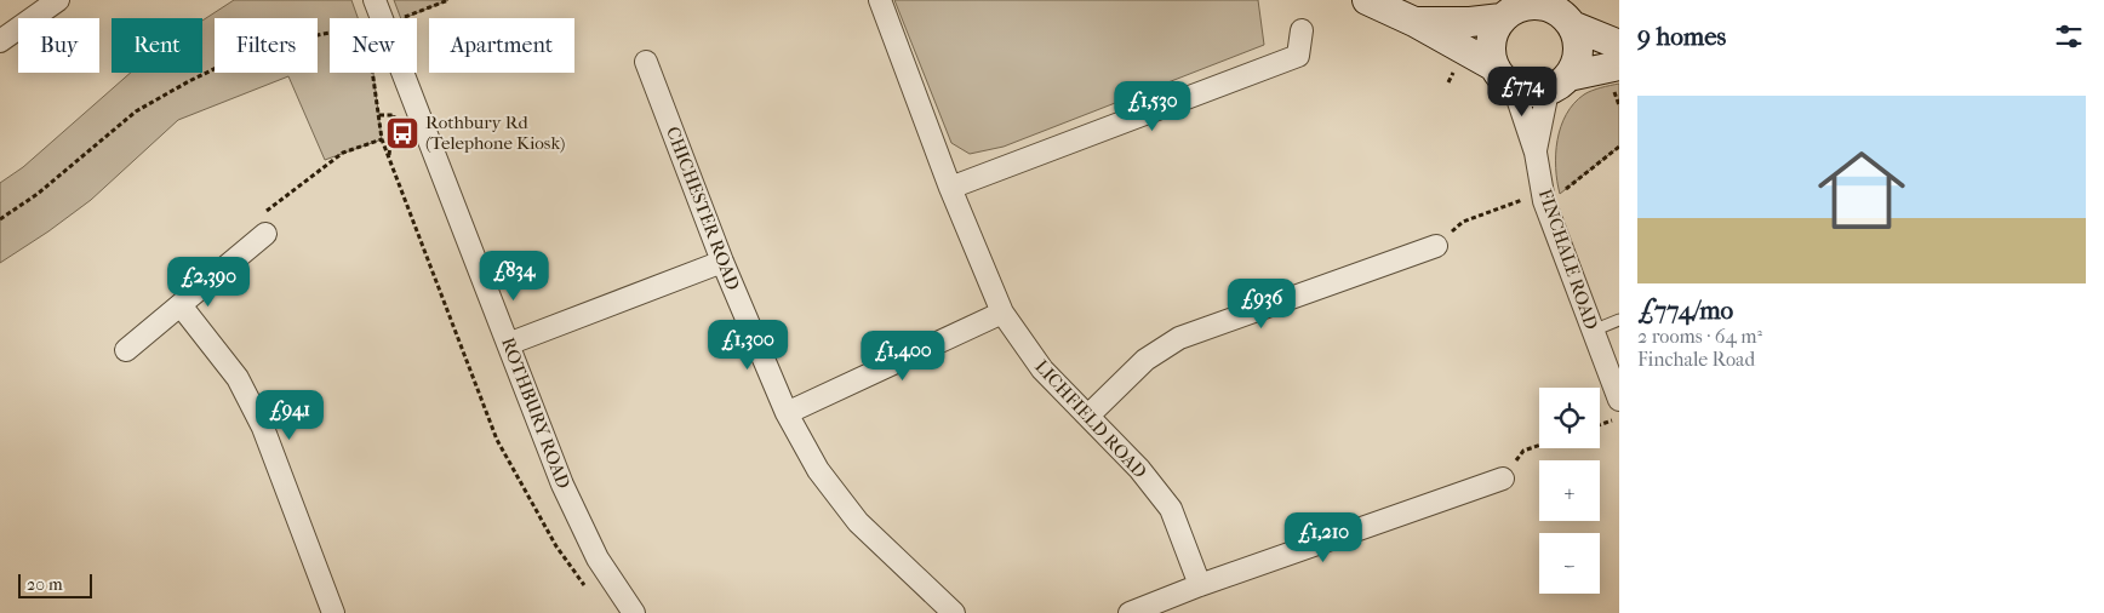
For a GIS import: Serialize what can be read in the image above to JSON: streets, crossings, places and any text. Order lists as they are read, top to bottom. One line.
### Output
{"streets":{"street":["CHICHESTER ROAD","FINCHALE ROAD","ROTHBURY ROAD","LICHFIELD ROAD"]},"places":{"bus stop":["Rothbury Rd (Telephone Kiosk)"]},"scale_bar":"20 m","page":{"heading":"9 homes","chip":["Buy","Rent","Filters","New","Apartment"],"price":["£774","£1,530","£834","£2,390","£936","£1,300","£1,400","£941","£1,210"],"list":[{"name":"£774/mo","note":"2 rooms · 64 m² · Finchale Road"}],"map_buttons":["+","−"],"scale":"20 m"}}
